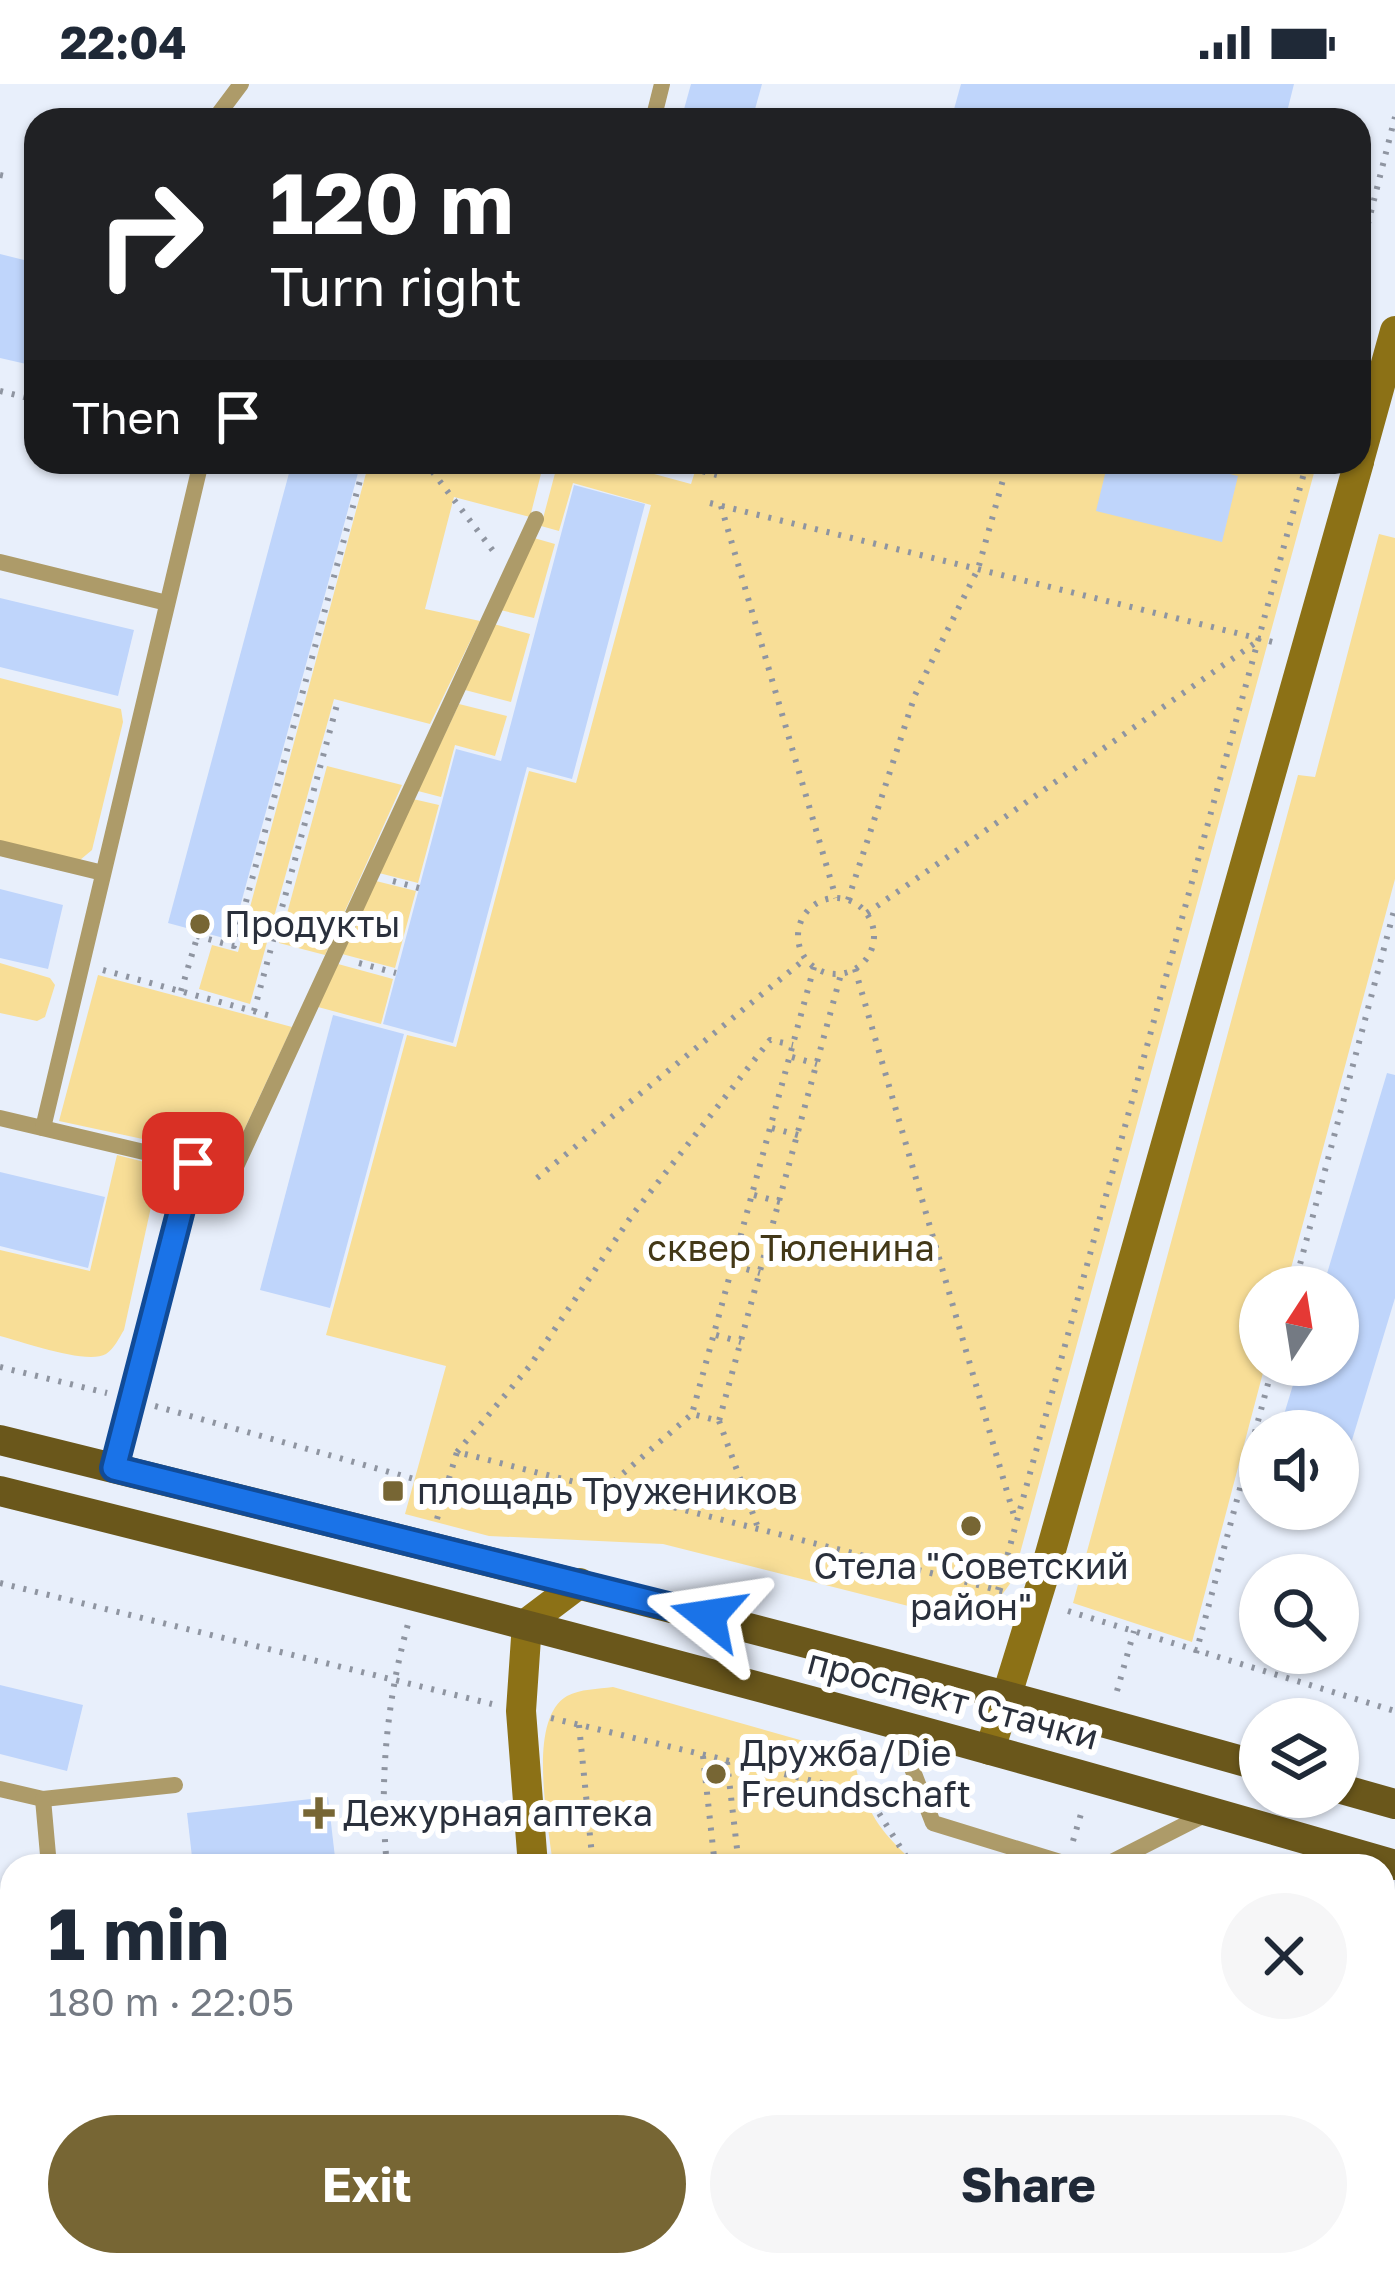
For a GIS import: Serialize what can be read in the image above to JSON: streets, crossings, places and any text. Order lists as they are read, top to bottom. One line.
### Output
{"streets":{"main road":["проспект Стачки"]},"parks":["сквер Тюленина"],"places":{"other":["Продукты","Стела \"Советский район\"","Дружба/Die Freundschaft"],"transit":["площадь Тружеников"],"health":["Дежурная аптека"]},"north":"top","page":{"status":"22:04","turn":["120 m","Turn right"],"then":"Then","heading":["1 min","180 m · 22:05"],"buttons":["Exit","Share"]}}
